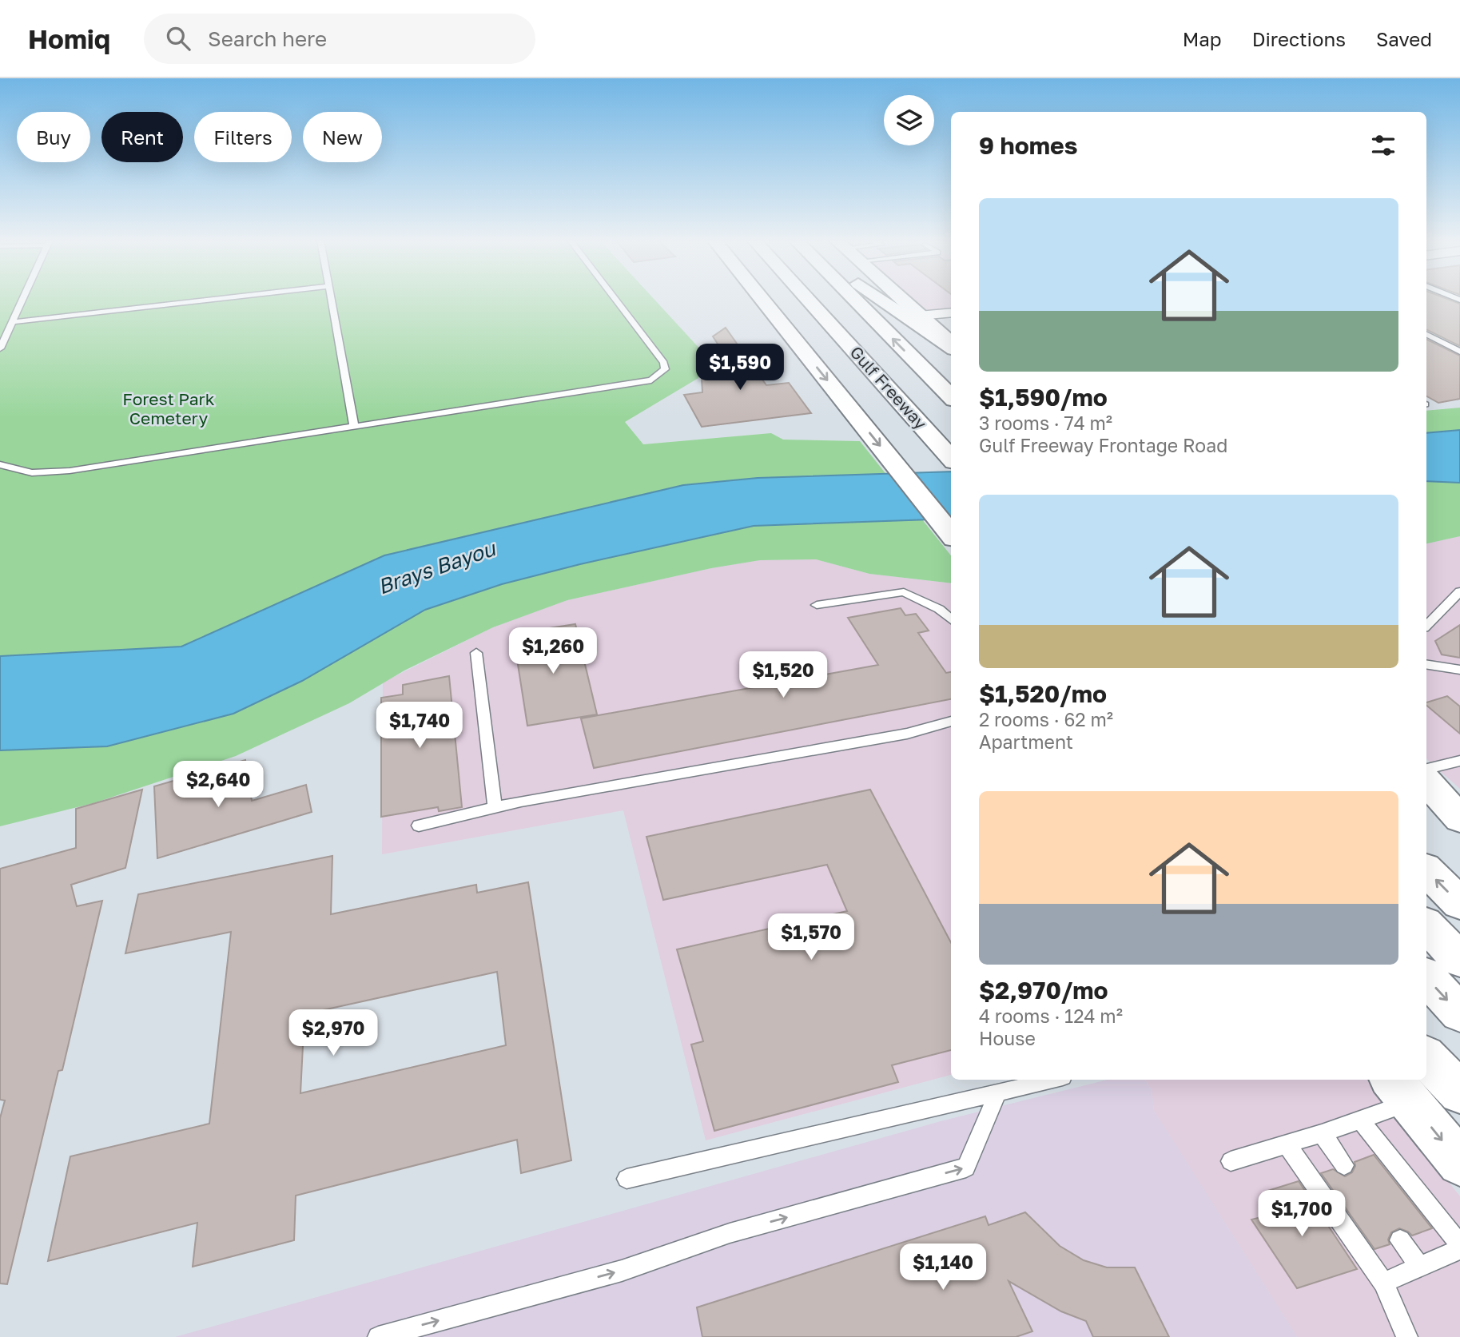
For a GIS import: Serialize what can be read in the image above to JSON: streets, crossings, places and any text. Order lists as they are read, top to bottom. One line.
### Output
{"streets":{"main road":["Gulf Freeway"]},"water":["Brays Bayou"],"parks":["Forest Park Cemetery"],"page":{"header":"Homiq","search":"Search here","nav":["Map","Directions","Saved"],"chip":["Buy","Rent","Filters","New"],"heading":"9 homes","list":[{"name":"$1,590/mo","note":"3 rooms · 74 m² · Gulf Freeway Frontage Road"},{"name":"$1,520/mo","note":"2 rooms · 62 m² · Apartment"},{"name":"$2,970/mo","note":"4 rooms · 124 m² · House"}],"price":["$1,590","$1,260","$1,520","$1,740","$2,640","$1,570","$2,970","$1,700","$1,140"]}}
